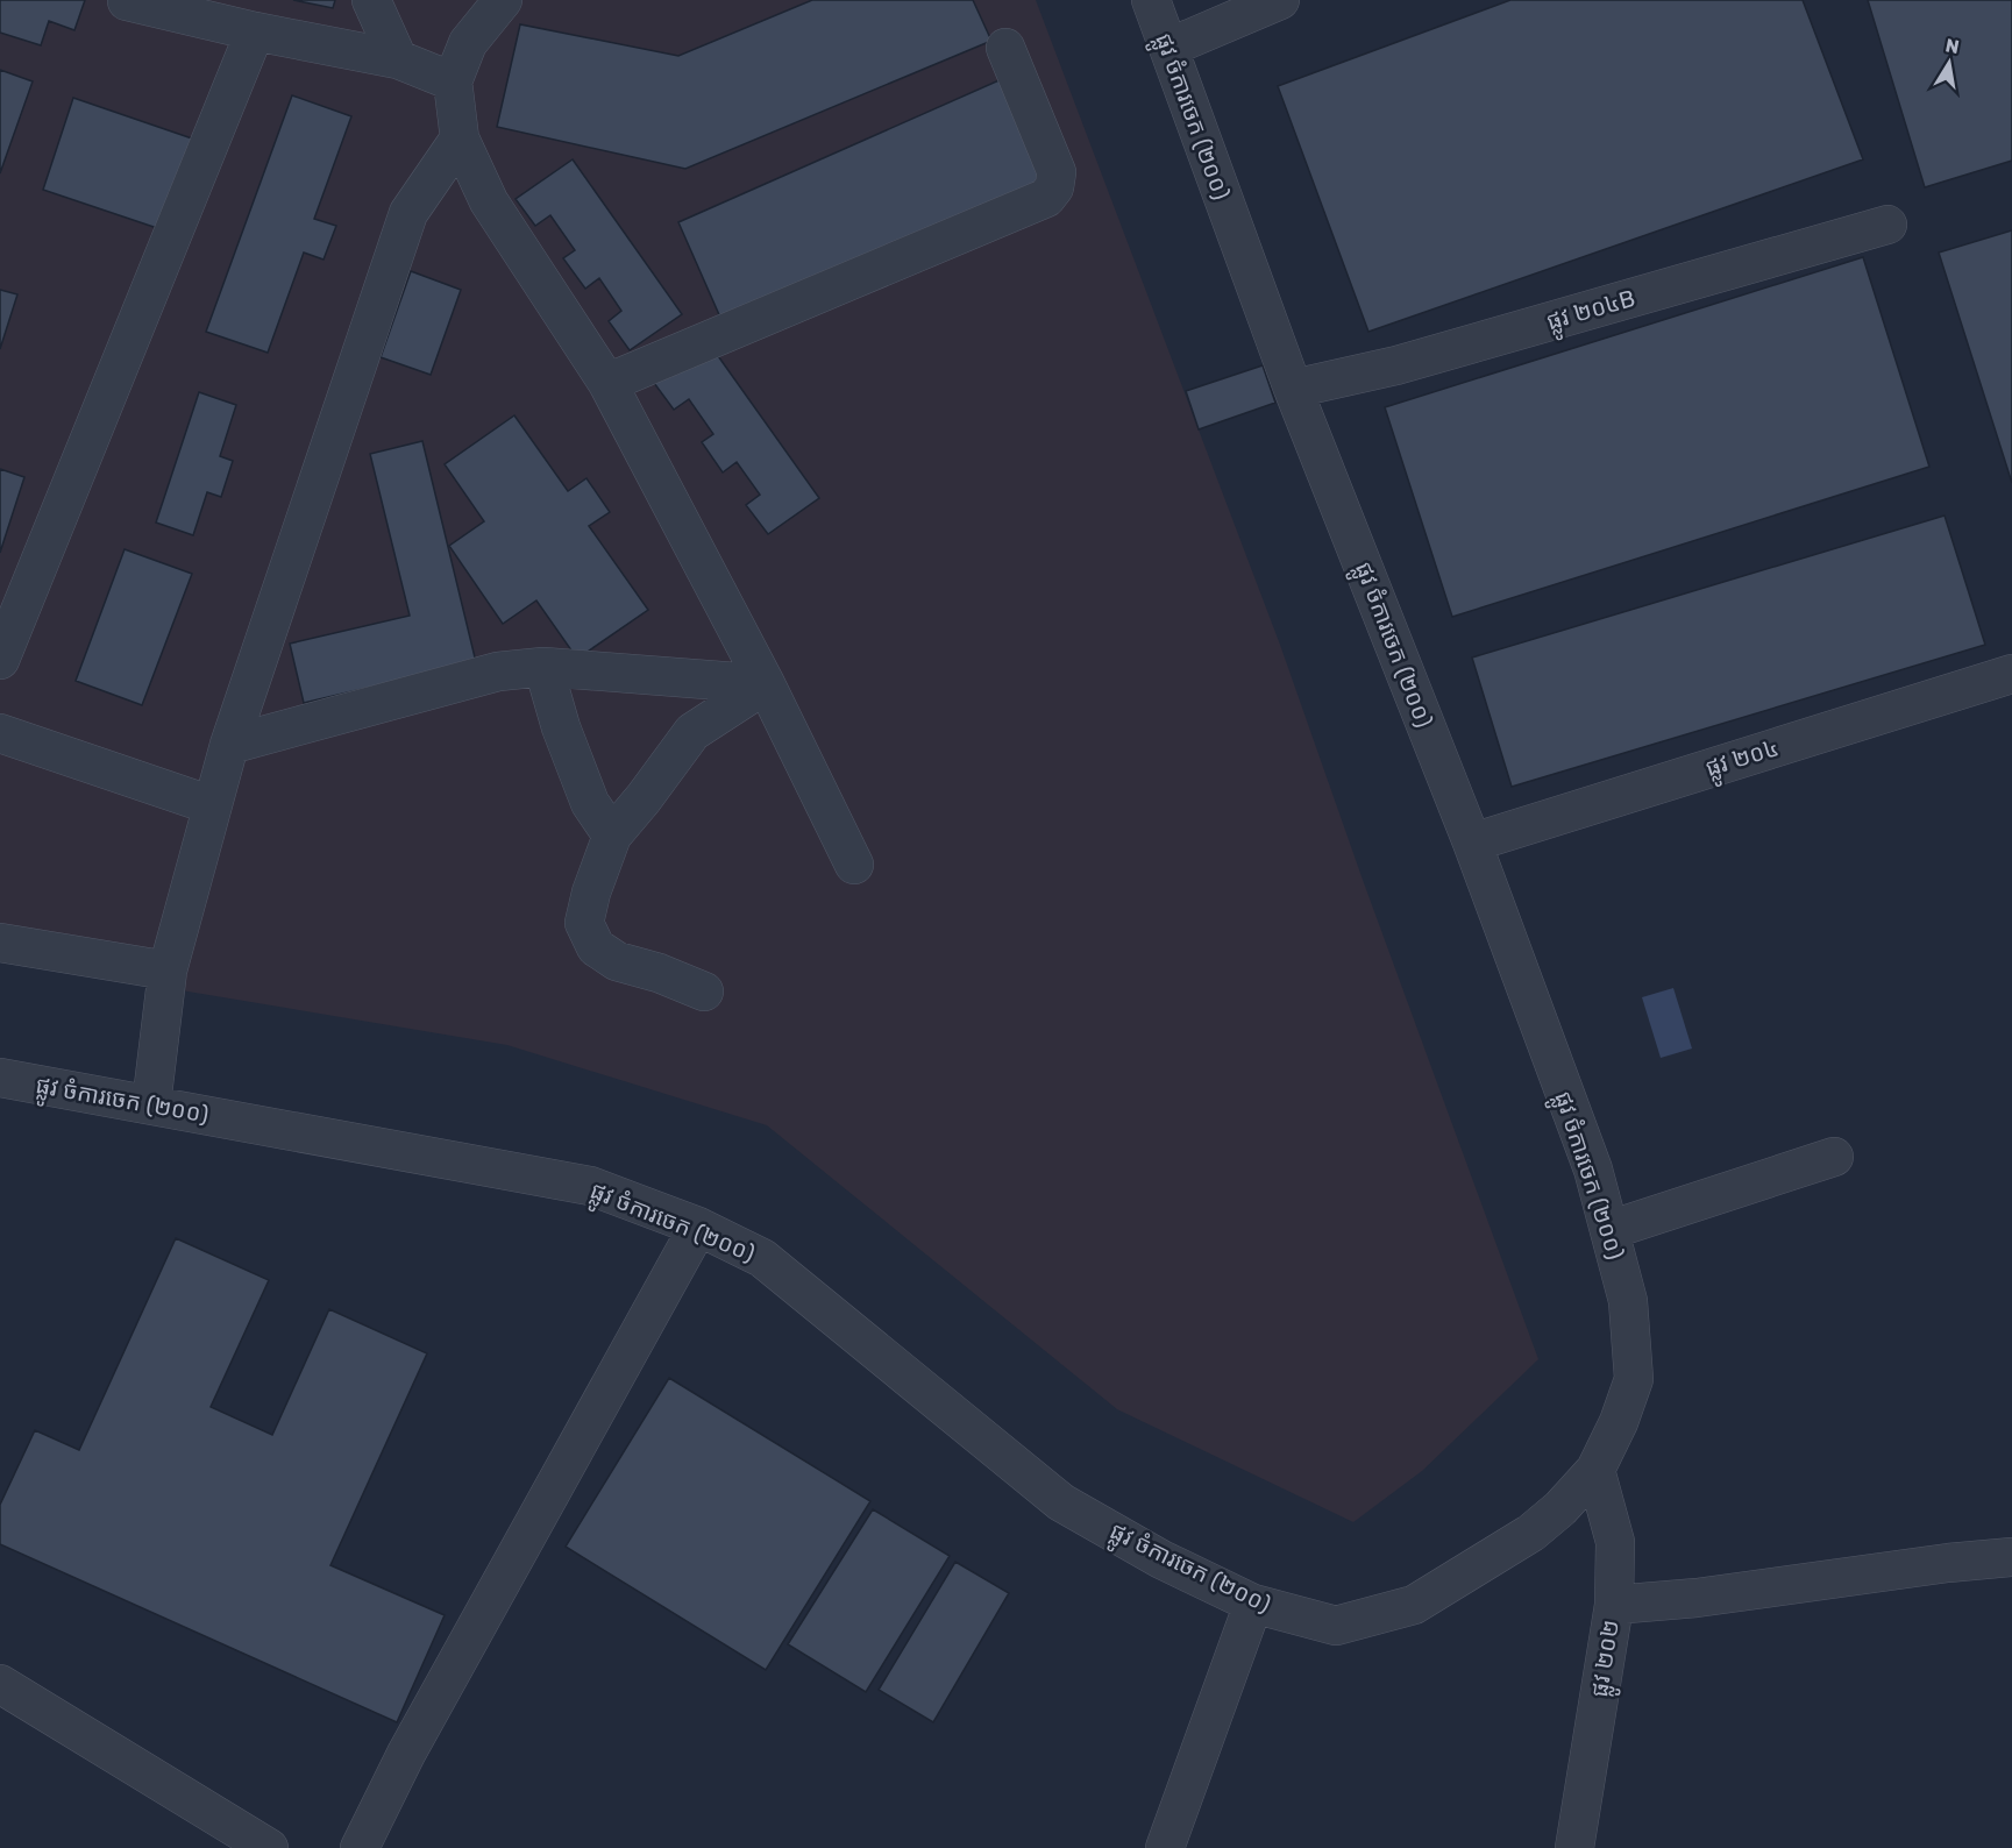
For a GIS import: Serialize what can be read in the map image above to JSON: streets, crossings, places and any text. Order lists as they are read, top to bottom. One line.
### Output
{"streets":{"street":["ផ្លូវ ចំការចេក (២០០)","ផ្លូវ ២០៤B","ផ្លូវ ២០៤","ផ្លូវ ២០២"]},"crossings":[["ផ្លូវ ចំការចេក (២០០)","ផ្លូវ ២០៤B"],["ផ្លូវ ចំការចេក (២០០)","ផ្លូវ ២០៤"],["ផ្លូវ ចំការចេក (២០០)","ផ្លូវ ២០២"]],"north":"top"}
